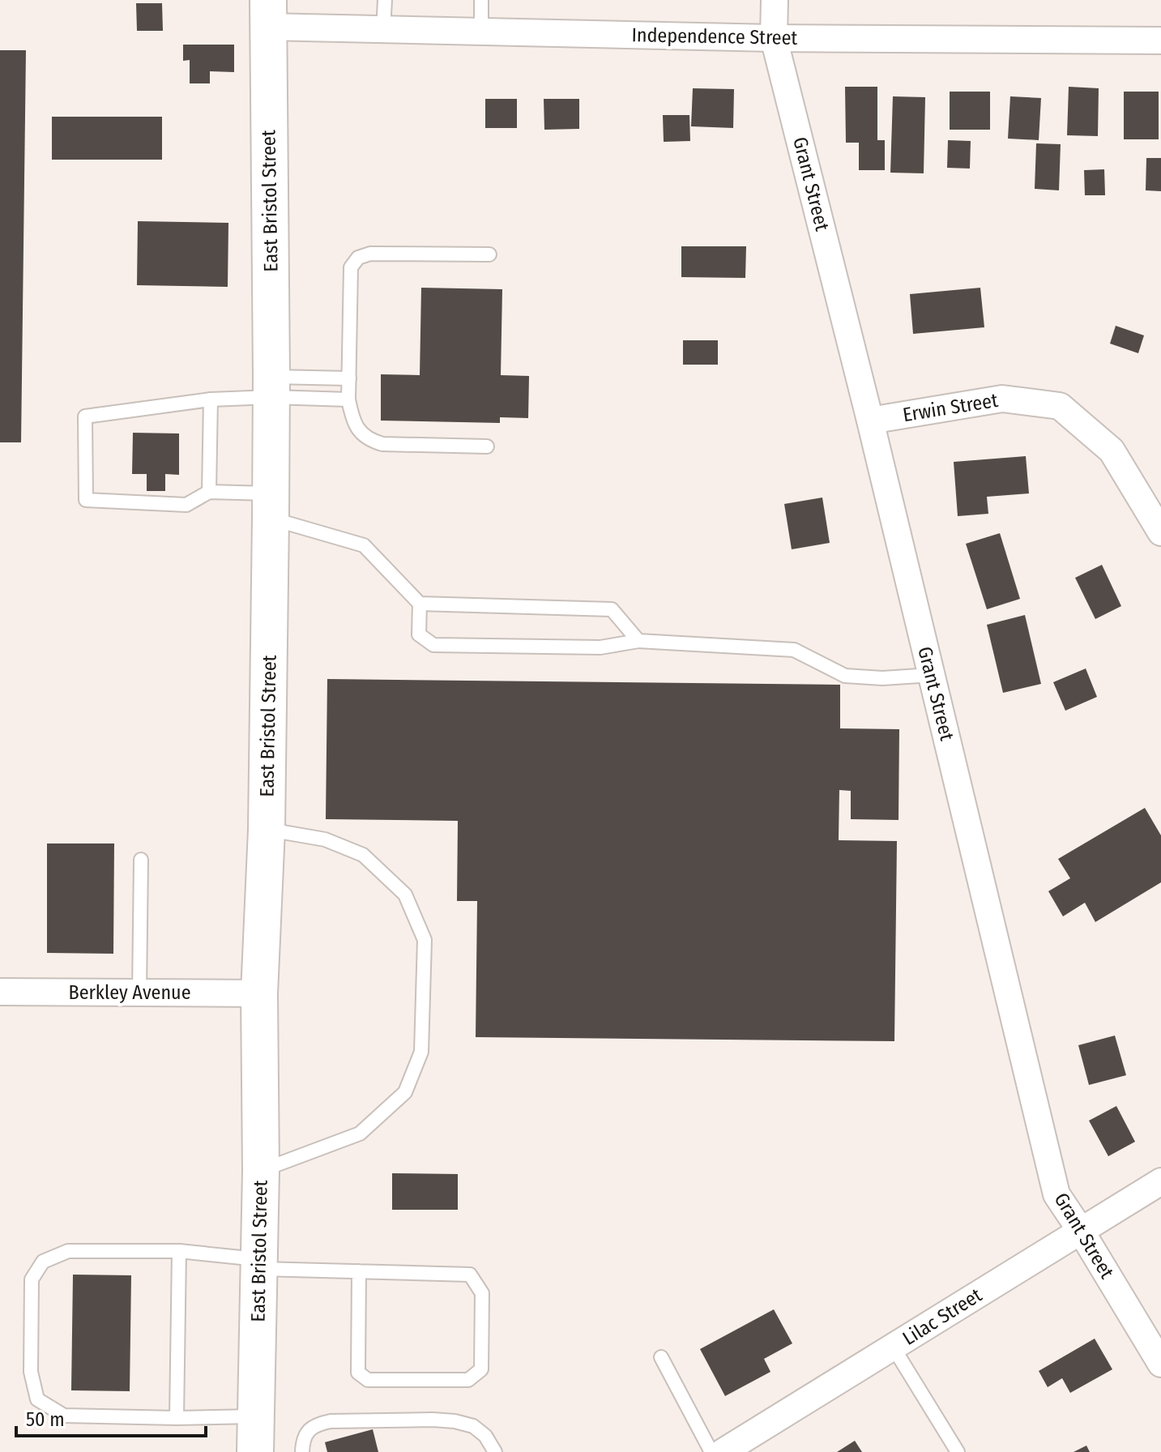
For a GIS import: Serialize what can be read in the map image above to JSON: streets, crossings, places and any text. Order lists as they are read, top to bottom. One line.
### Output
{"streets":{"main road":["East Bristol Street"],"street":["Independence Street","Grant Street","Erwin Street","Berkley Avenue","Lilac Street"]},"crossings":[["Independence Street","Grant Street"],["Independence Street","East Bristol Street"],["Grant Street","Erwin Street"],["Grant Street","Lilac Street"],["East Bristol Street","Berkley Avenue"]],"scale_bar":"50 m"}
